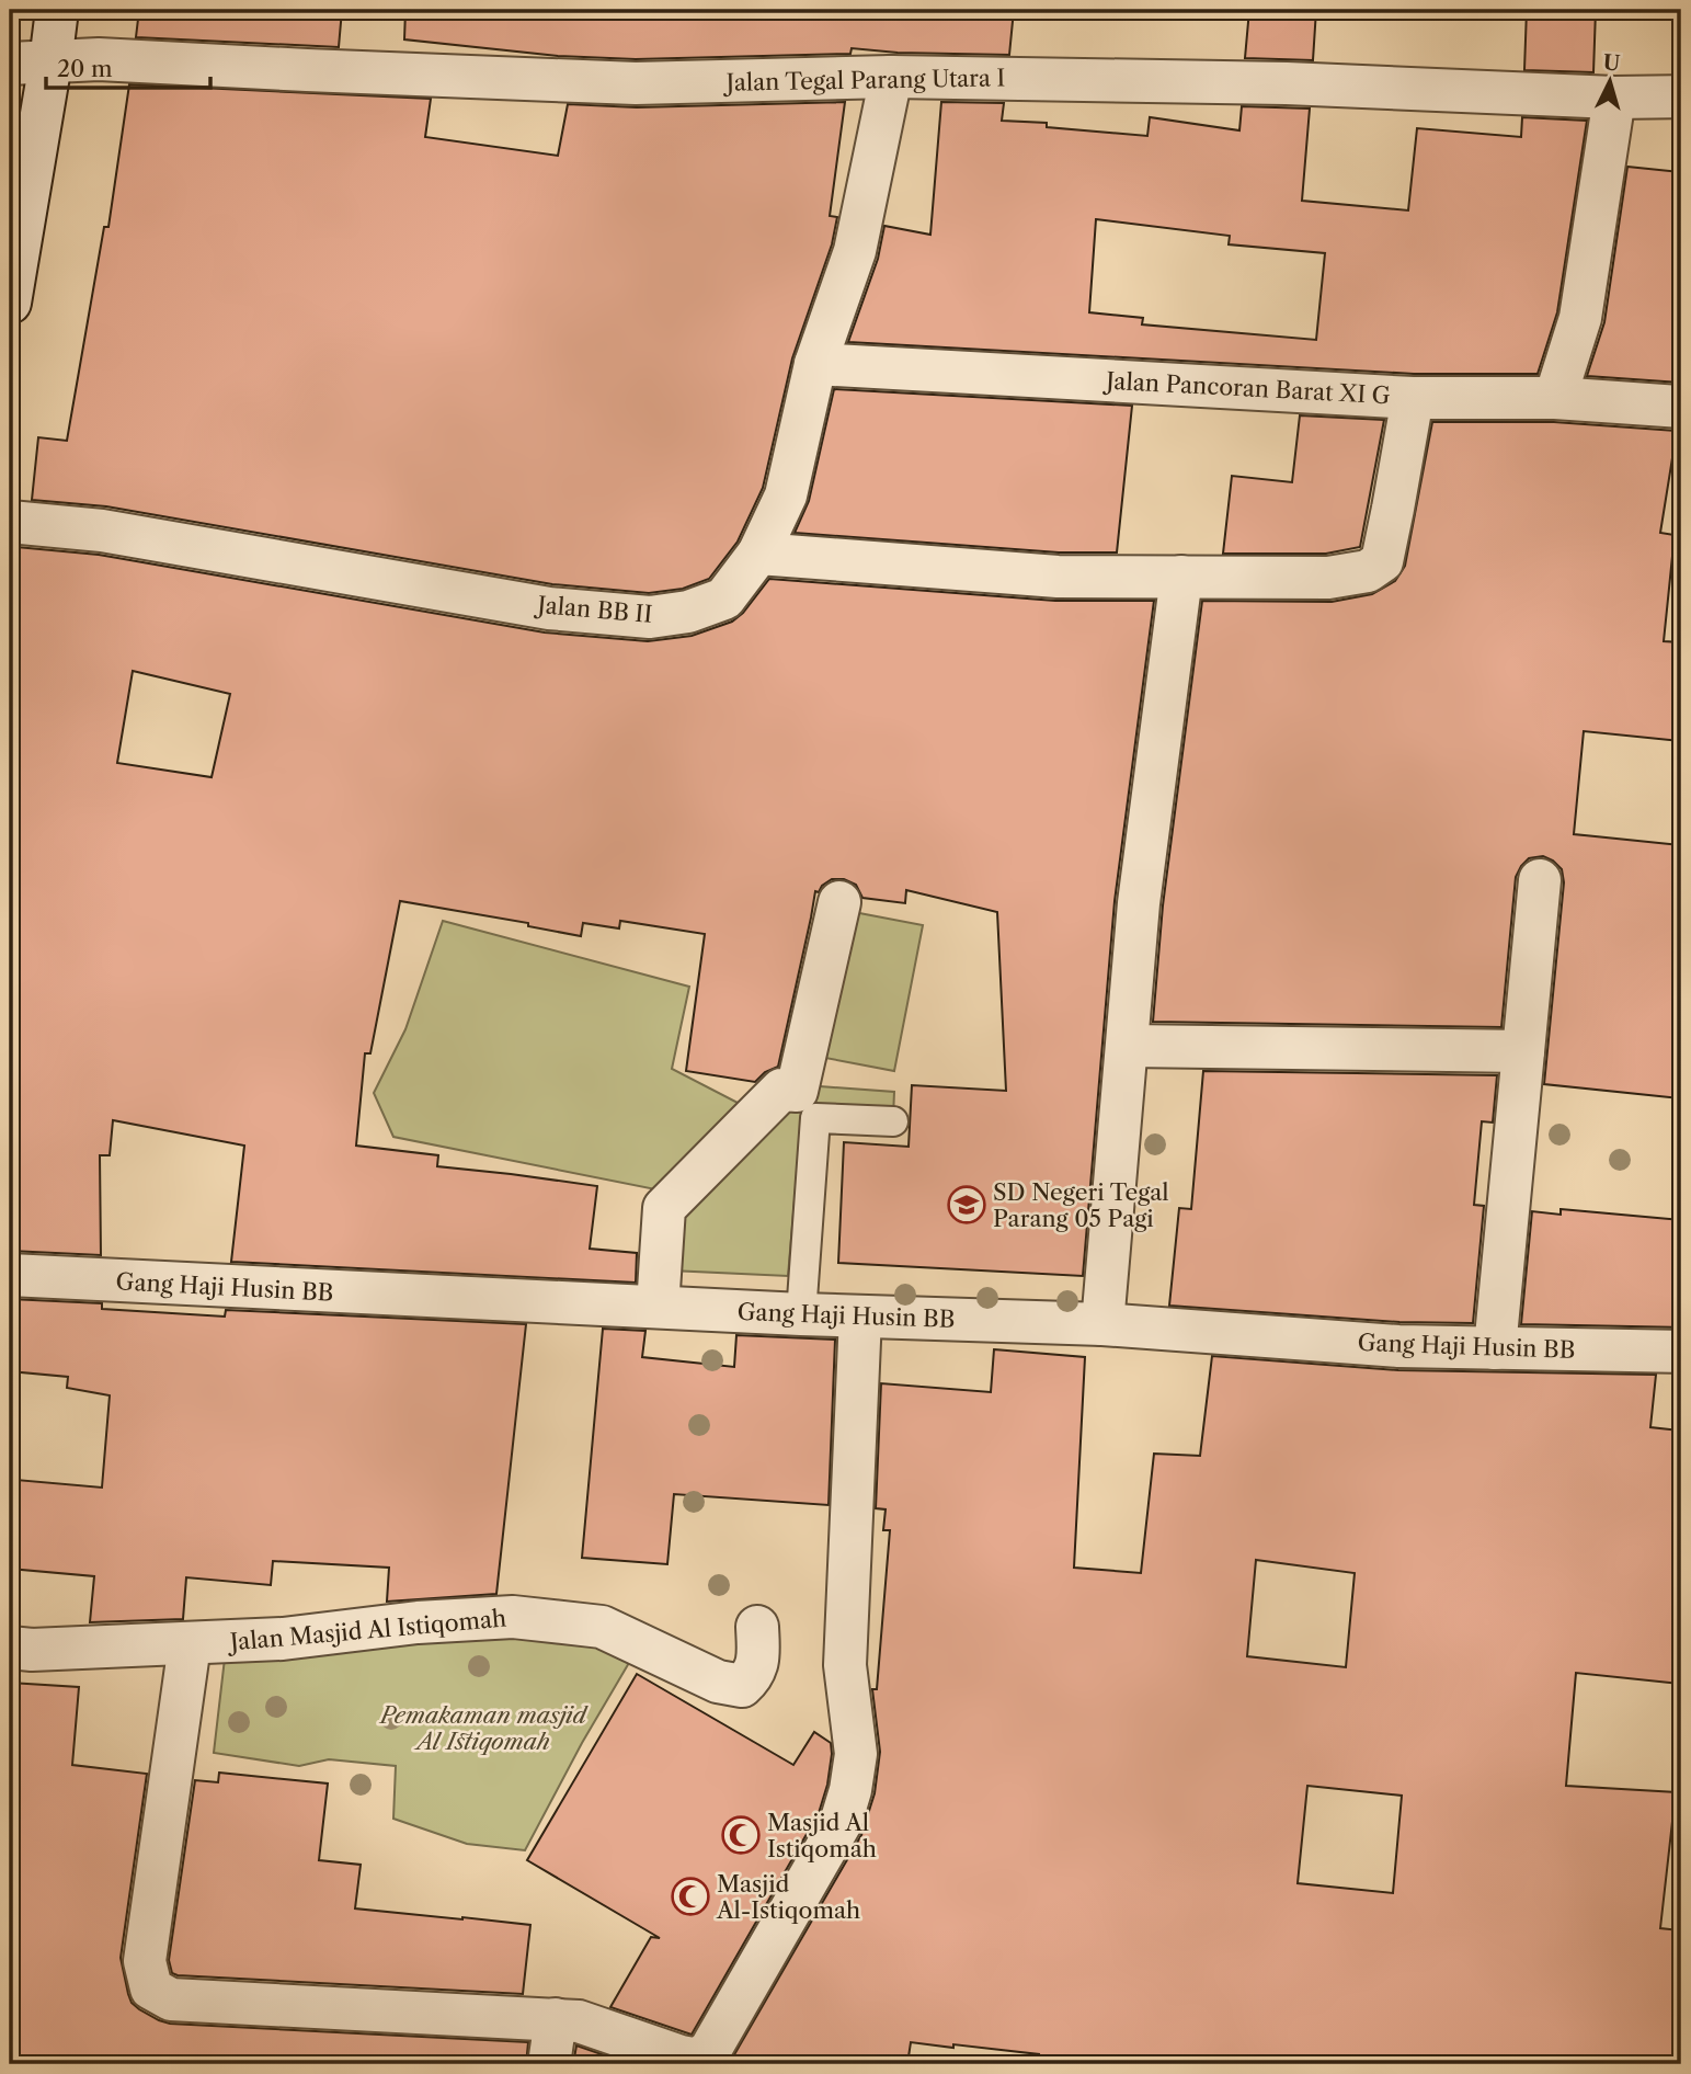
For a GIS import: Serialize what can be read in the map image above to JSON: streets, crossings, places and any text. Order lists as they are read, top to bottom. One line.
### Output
{"streets":{"street":["Jalan Tegal Parang Utara I","Jalan Pancoran Barat XI G","Jalan BB II","Gang Haji Husin BB","Jalan Masjid Al Istiqomah"]},"crossings":[["Jalan Tegal Parang Utara I","Jalan BB II"],["Jalan Pancoran Barat XI G","Jalan BB II"]],"parks":["Pemakaman masjid Al Istiqomah"],"places":{"school or university":["SD Negeri Tegal Parang 05 Pagi"],"mosque":["Masjid Al Istiqomah","Masjid Al-Istiqomah"]},"scale_bar":"20 m","north":"top"}
